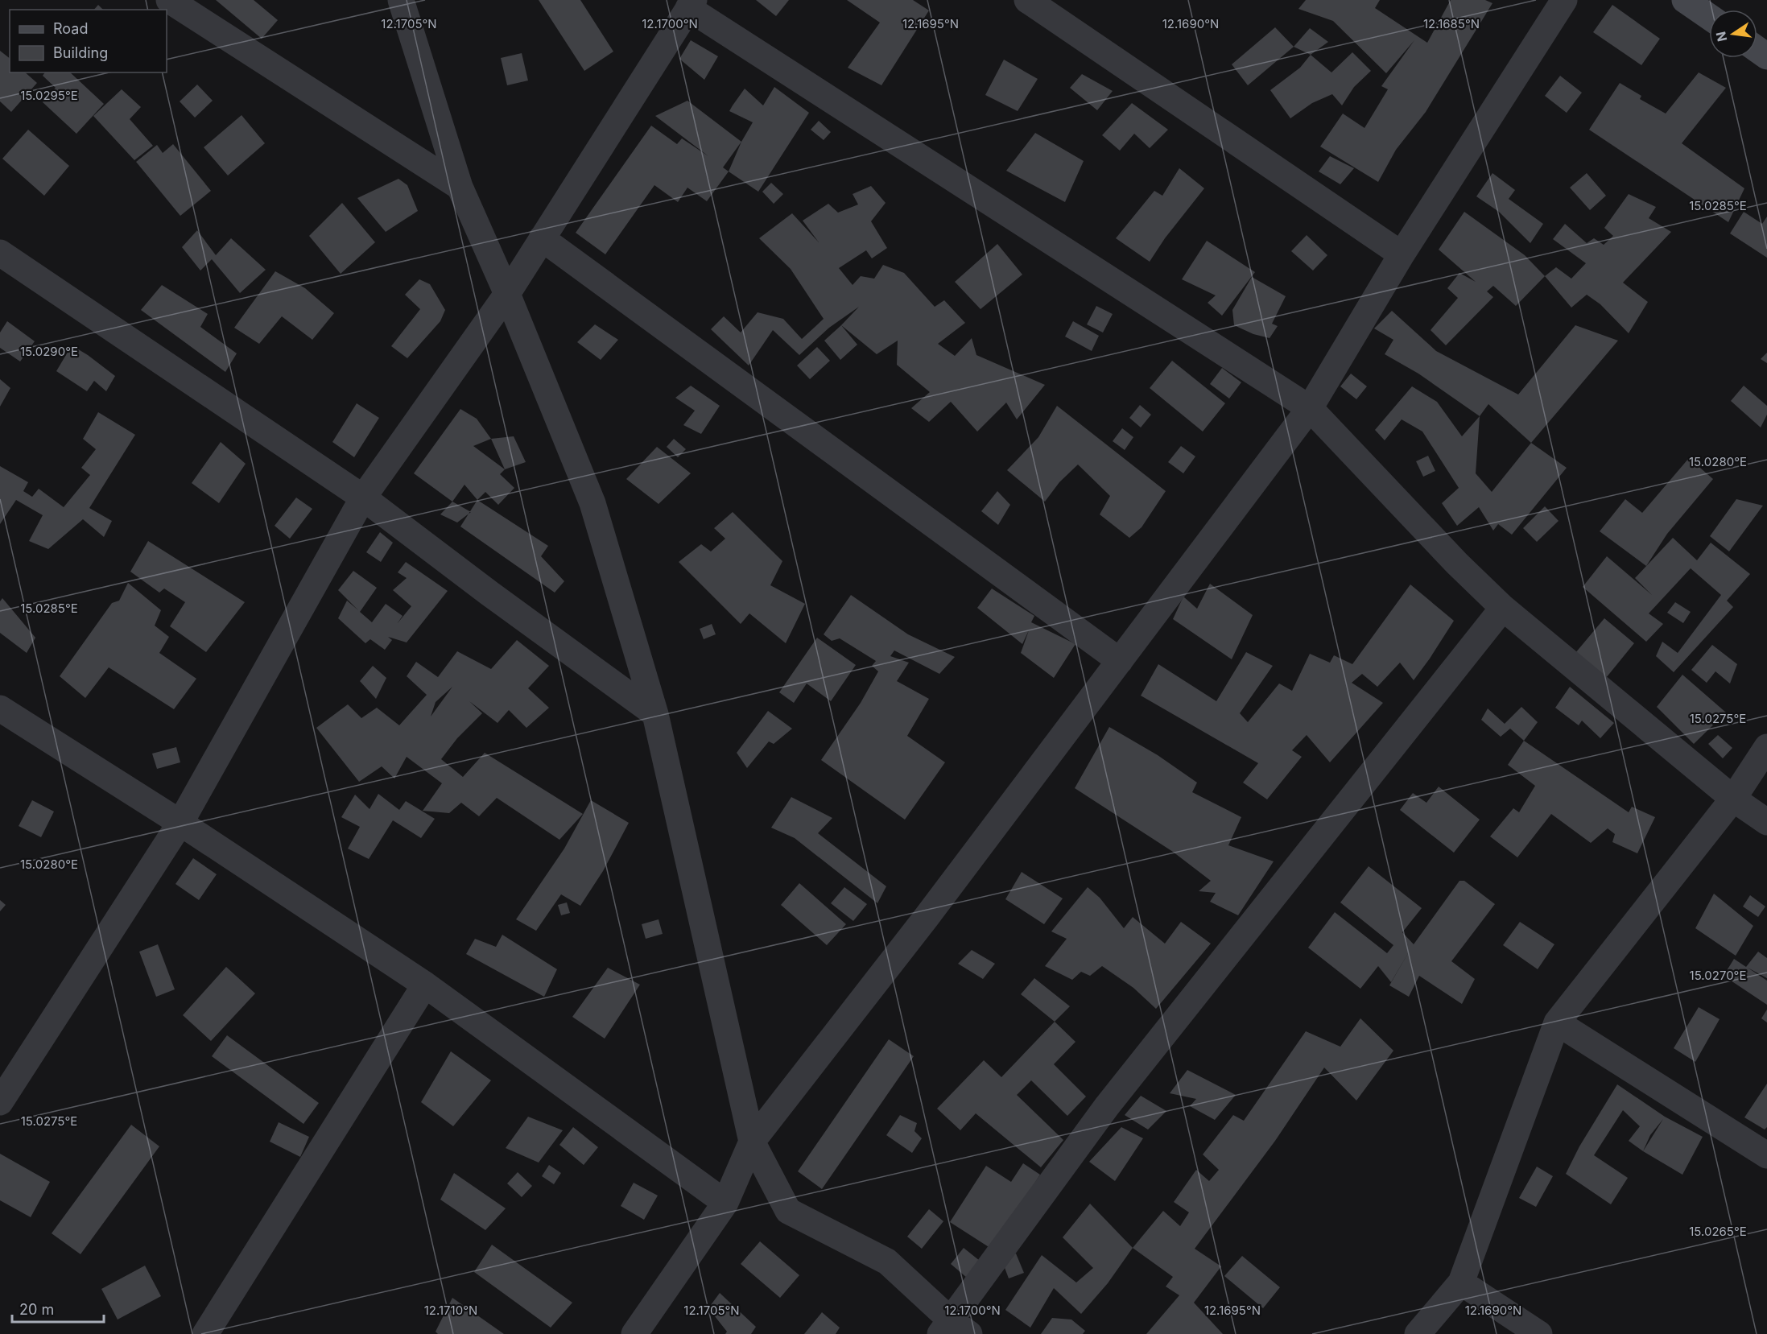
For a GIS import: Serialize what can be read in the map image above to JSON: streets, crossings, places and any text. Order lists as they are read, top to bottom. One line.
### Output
{"legend":["Road","Building"],"scale_bar":"20 m","north":"left","coordinates":["12.1705°N","12.1700°N","12.1695°N","12.1690°N","12.1685°N","15.0295°E","15.0285°E","15.0290°E","15.0280°E","15.0275°E","15.0270°E","15.0265°E","12.1710°N"]}
